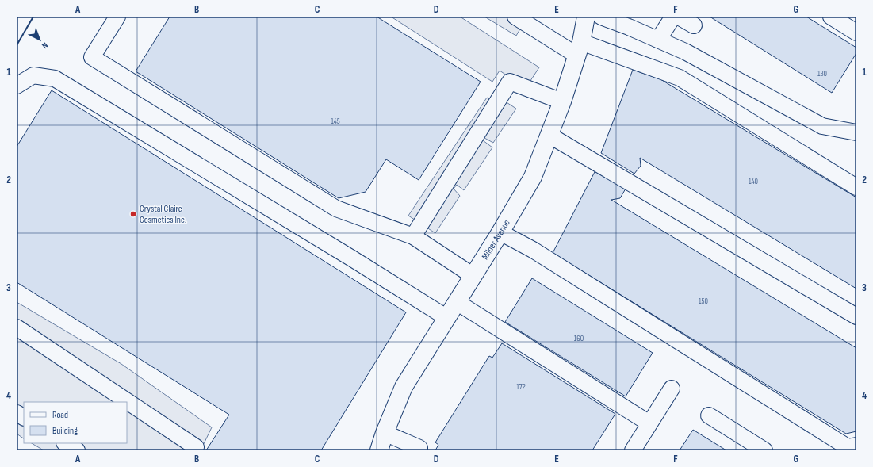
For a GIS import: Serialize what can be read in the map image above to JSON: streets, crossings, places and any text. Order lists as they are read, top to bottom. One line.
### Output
{"streets":{"main road":["Milner Avenue"]},"places":["Crystal Claire Cosmetics Inc."],"house_numbers":["130","145","140","150","160","172"],"legend":["Road","Building"],"north":"bottom right","grid":{"columns":["A","B","C","D","E","F","G"],"rows":["1","2","3","4"]}}
